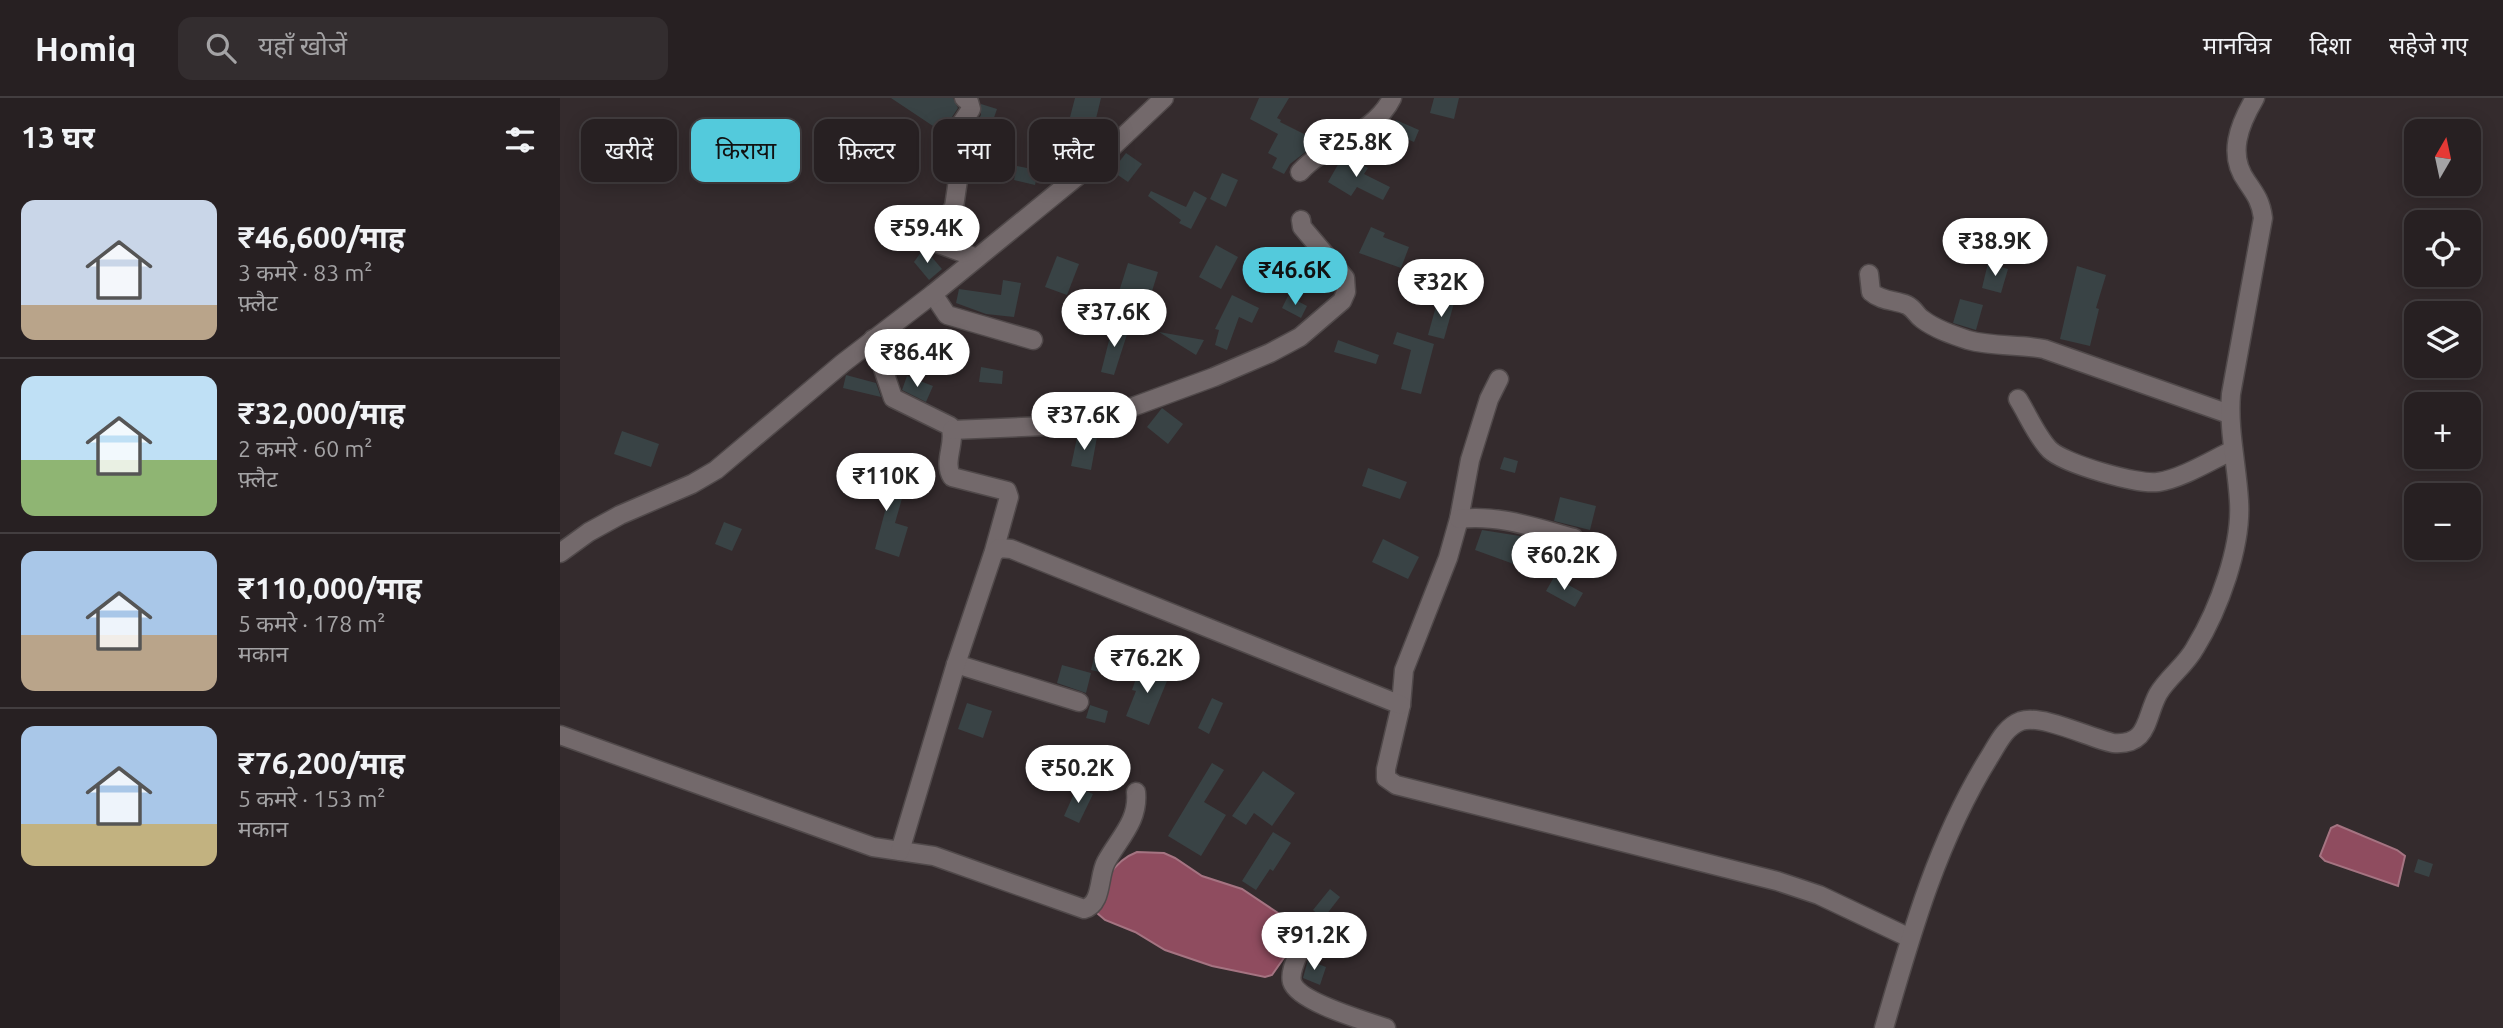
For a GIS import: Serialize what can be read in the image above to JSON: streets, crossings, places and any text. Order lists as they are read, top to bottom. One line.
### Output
{"north":"top","page":{"header":"Homiq","search":"यहाँ खोजें","nav":["मानचित्र","दिशा","सहेजे गए"],"heading":"13 घर","map_buttons":["+","−"],"price":["₹25.8K","₹59.4K","₹38.9K","₹46.6K","₹32K","₹37.6K","₹86.4K","₹37.6K","₹110K","₹60.2K","₹76.2K","₹50.2K","₹91.2K"],"chip":["खरीदें","किराया","फ़िल्टर","नया","फ़्लैट"],"list":[{"name":"₹46,600/माह","note":"3 कमरे · 83 m² · फ़्लैट"},{"name":"₹32,000/माह","note":"2 कमरे · 60 m² · फ़्लैट"},{"name":"₹110,000/माह","note":"5 कमरे · 178 m² · मकान"},{"name":"₹76,200/माह","note":"5 कमरे · 153 m² · मकान"}]}}
